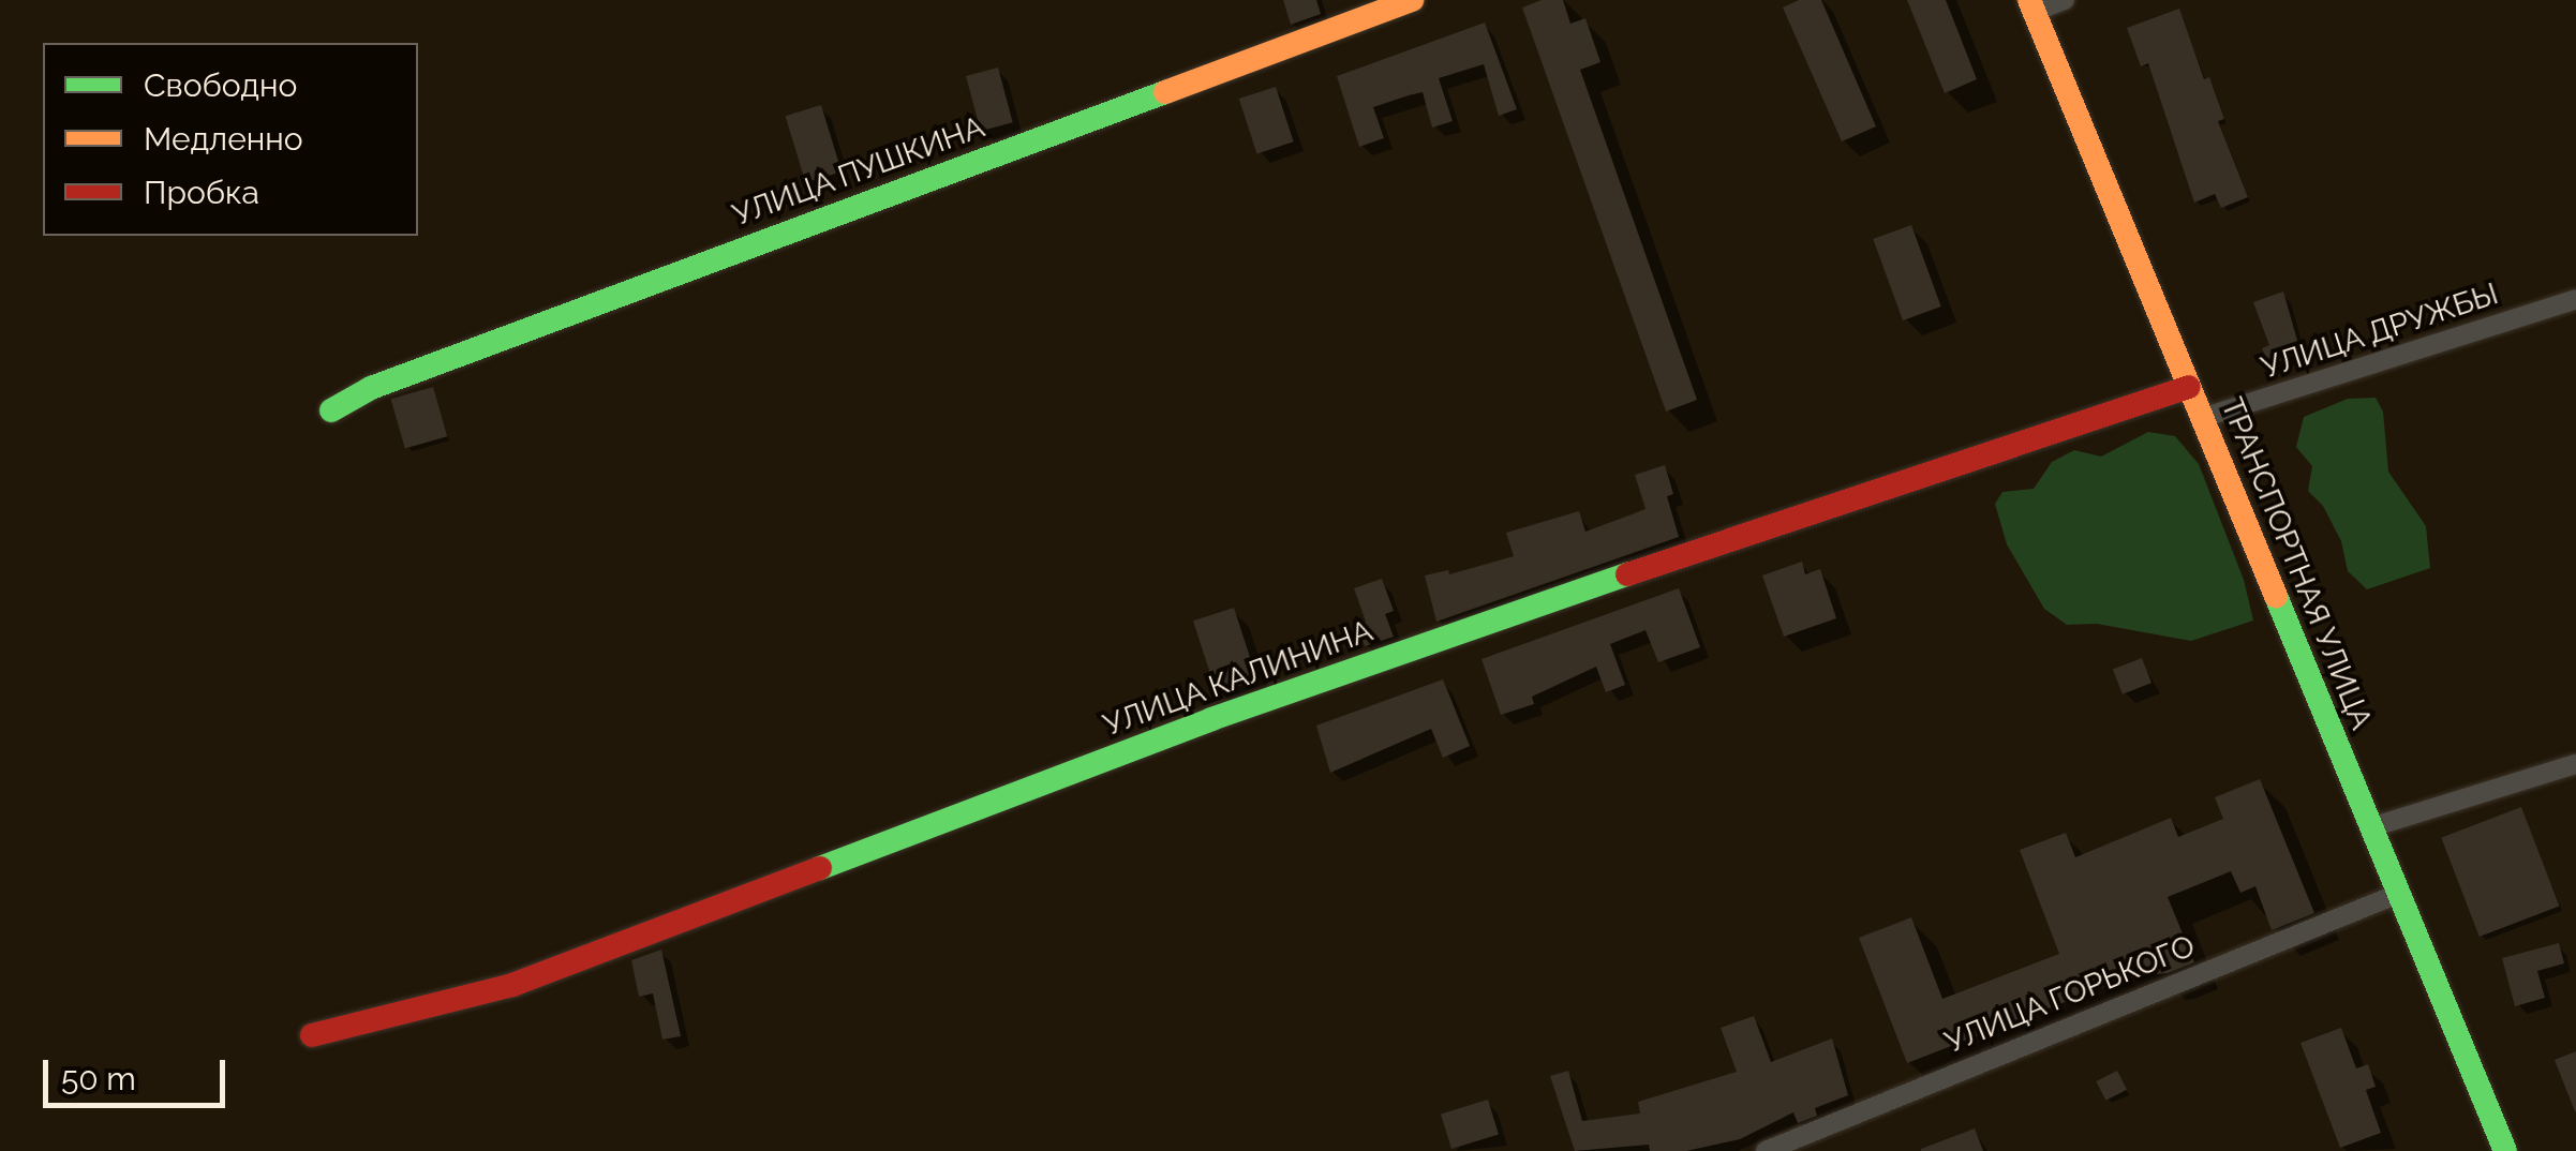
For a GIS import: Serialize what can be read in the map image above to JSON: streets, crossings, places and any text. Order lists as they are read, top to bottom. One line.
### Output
{"streets":{"street":["УЛИЦА ПУШКИНА","УЛИЦА ДРУЖБЫ","ТРАНСПОРТНАЯ УЛИЦА","УЛИЦА КАЛИНИНА","УЛИЦА ГОРЬКОГО"]},"crossings":[["УЛИЦА ДРУЖБЫ","ТРАНСПОРТНАЯ УЛИЦА"],["ТРАНСПОРТНАЯ УЛИЦА","УЛИЦА КАЛИНИНА"],["ТРАНСПОРТНАЯ УЛИЦА","УЛИЦА ГОРЬКОГО"]],"legend":["Свободно","Медленно","Пробка"],"scale_bar":"50 m"}
